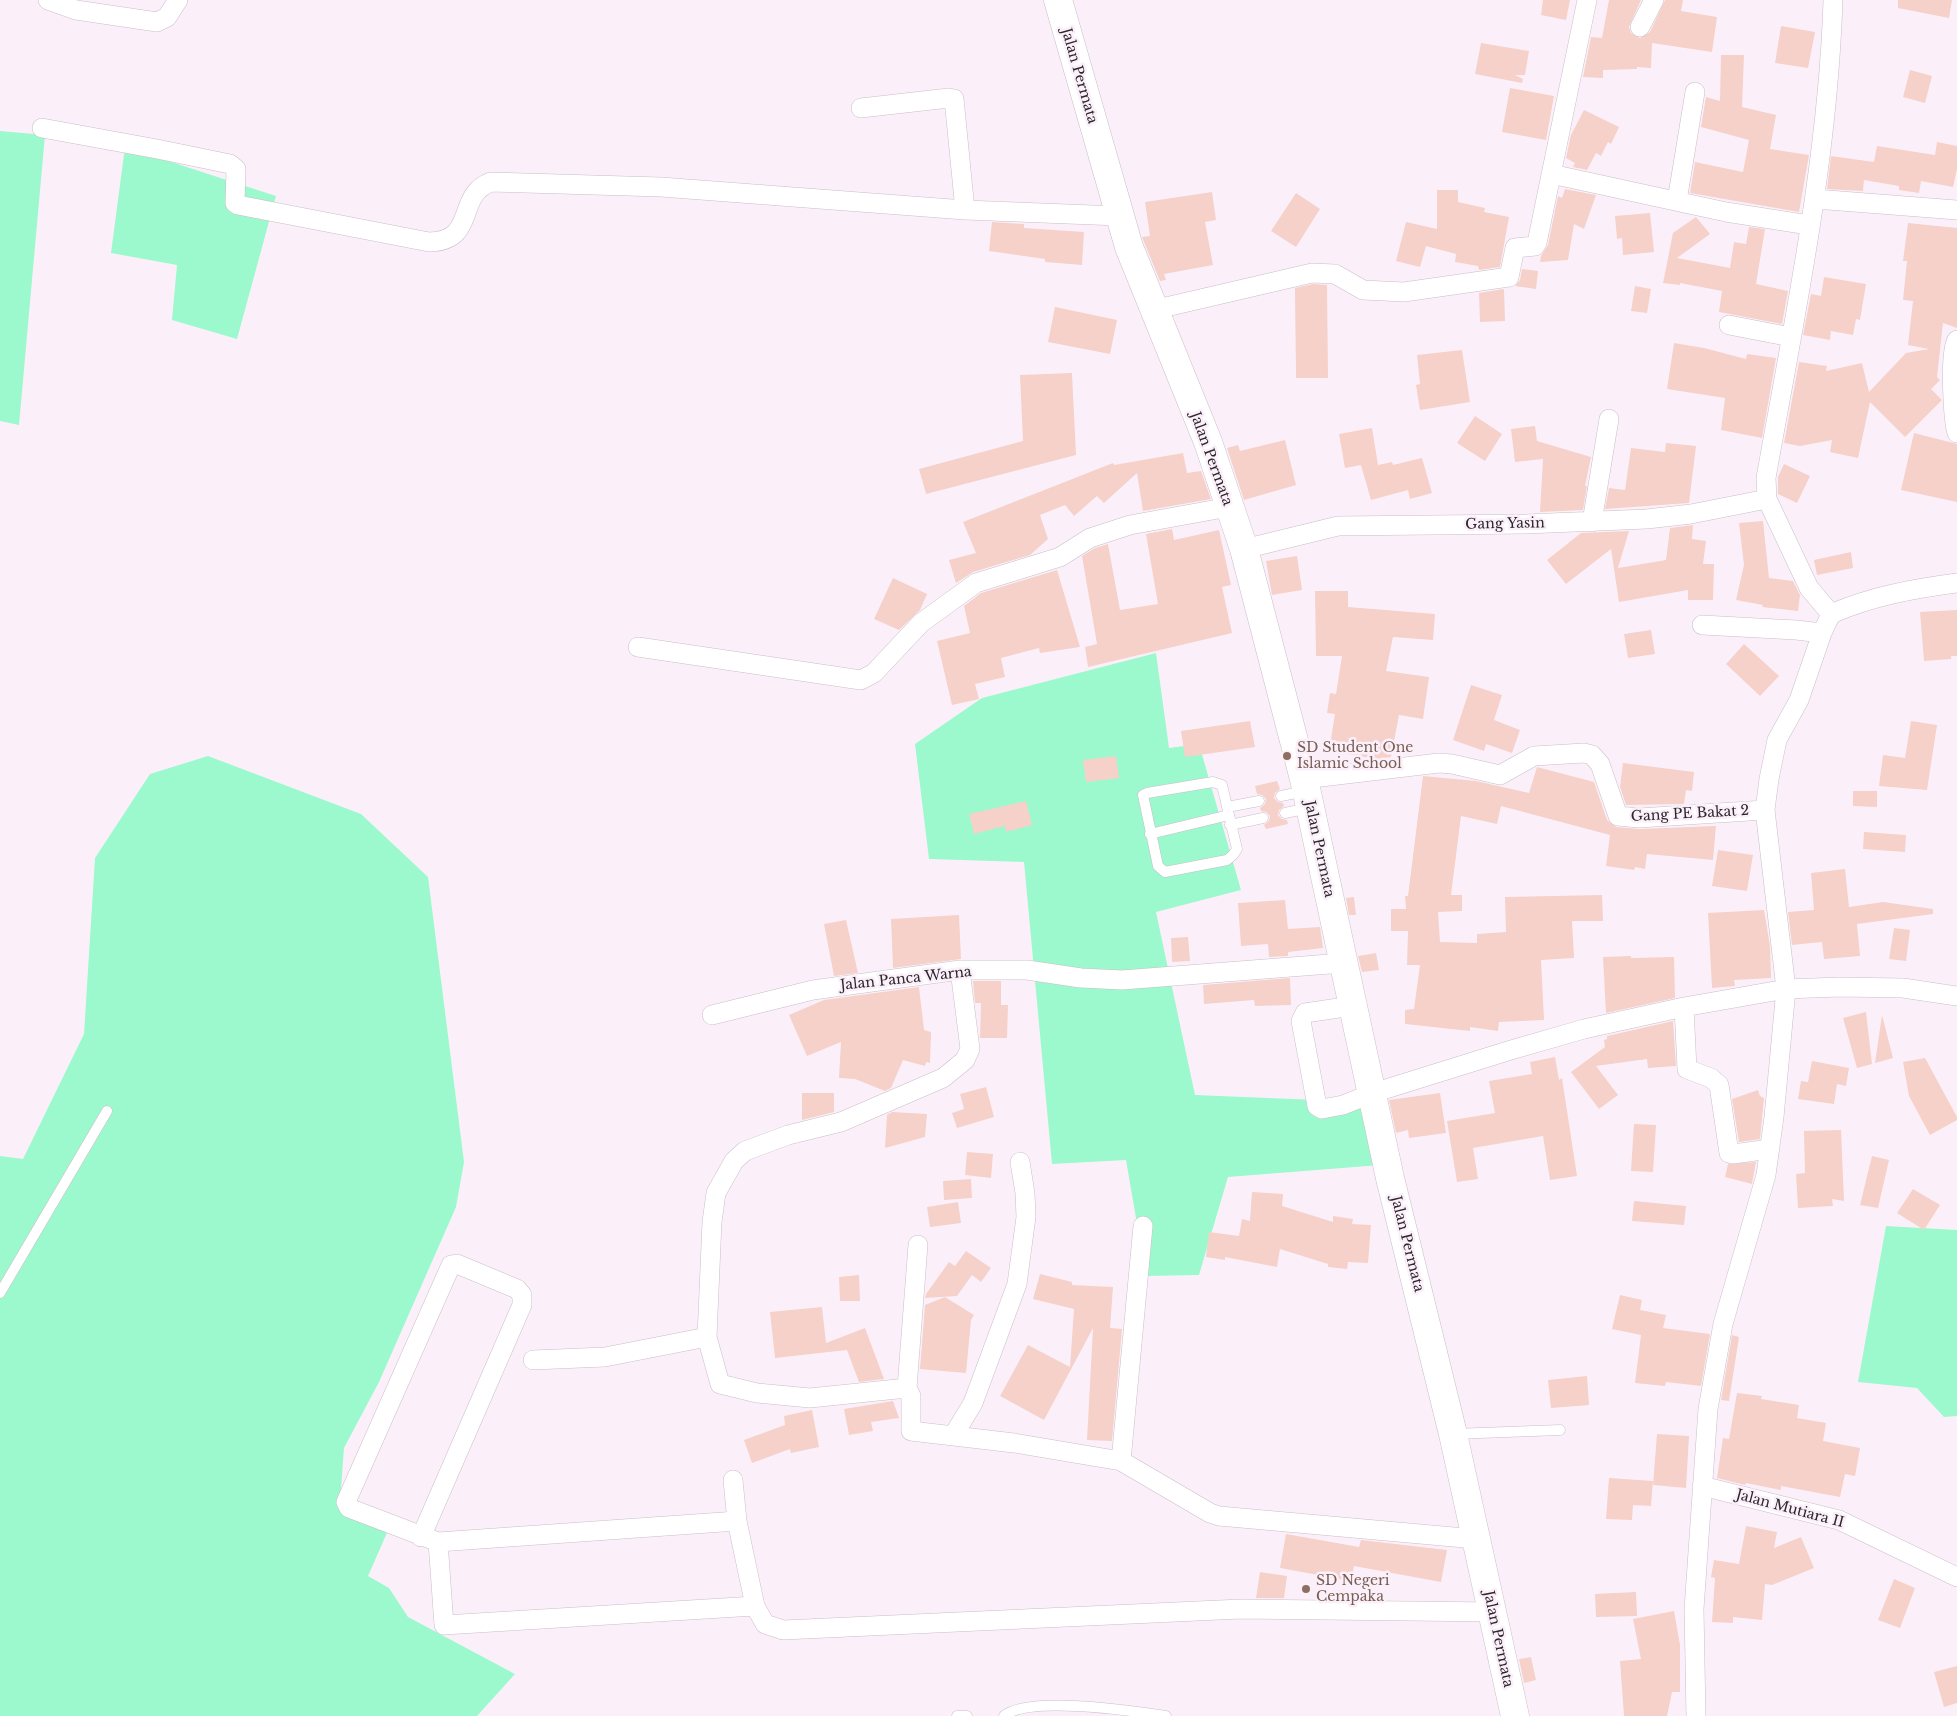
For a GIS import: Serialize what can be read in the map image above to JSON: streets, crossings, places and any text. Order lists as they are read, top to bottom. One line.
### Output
{"streets":{"main road":["Jalan Permata"],"street":["Gang Yasin","Gang PE Bakat 2","Jalan Panca Warna","Jalan Mutiara II"]},"crossings":[["Jalan Permata","Gang Yasin"],["Jalan Permata","Gang PE Bakat 2"],["Jalan Permata","Jalan Panca Warna"]],"places":["SD Student One Islamic School","SD Negeri Cempaka"]}
